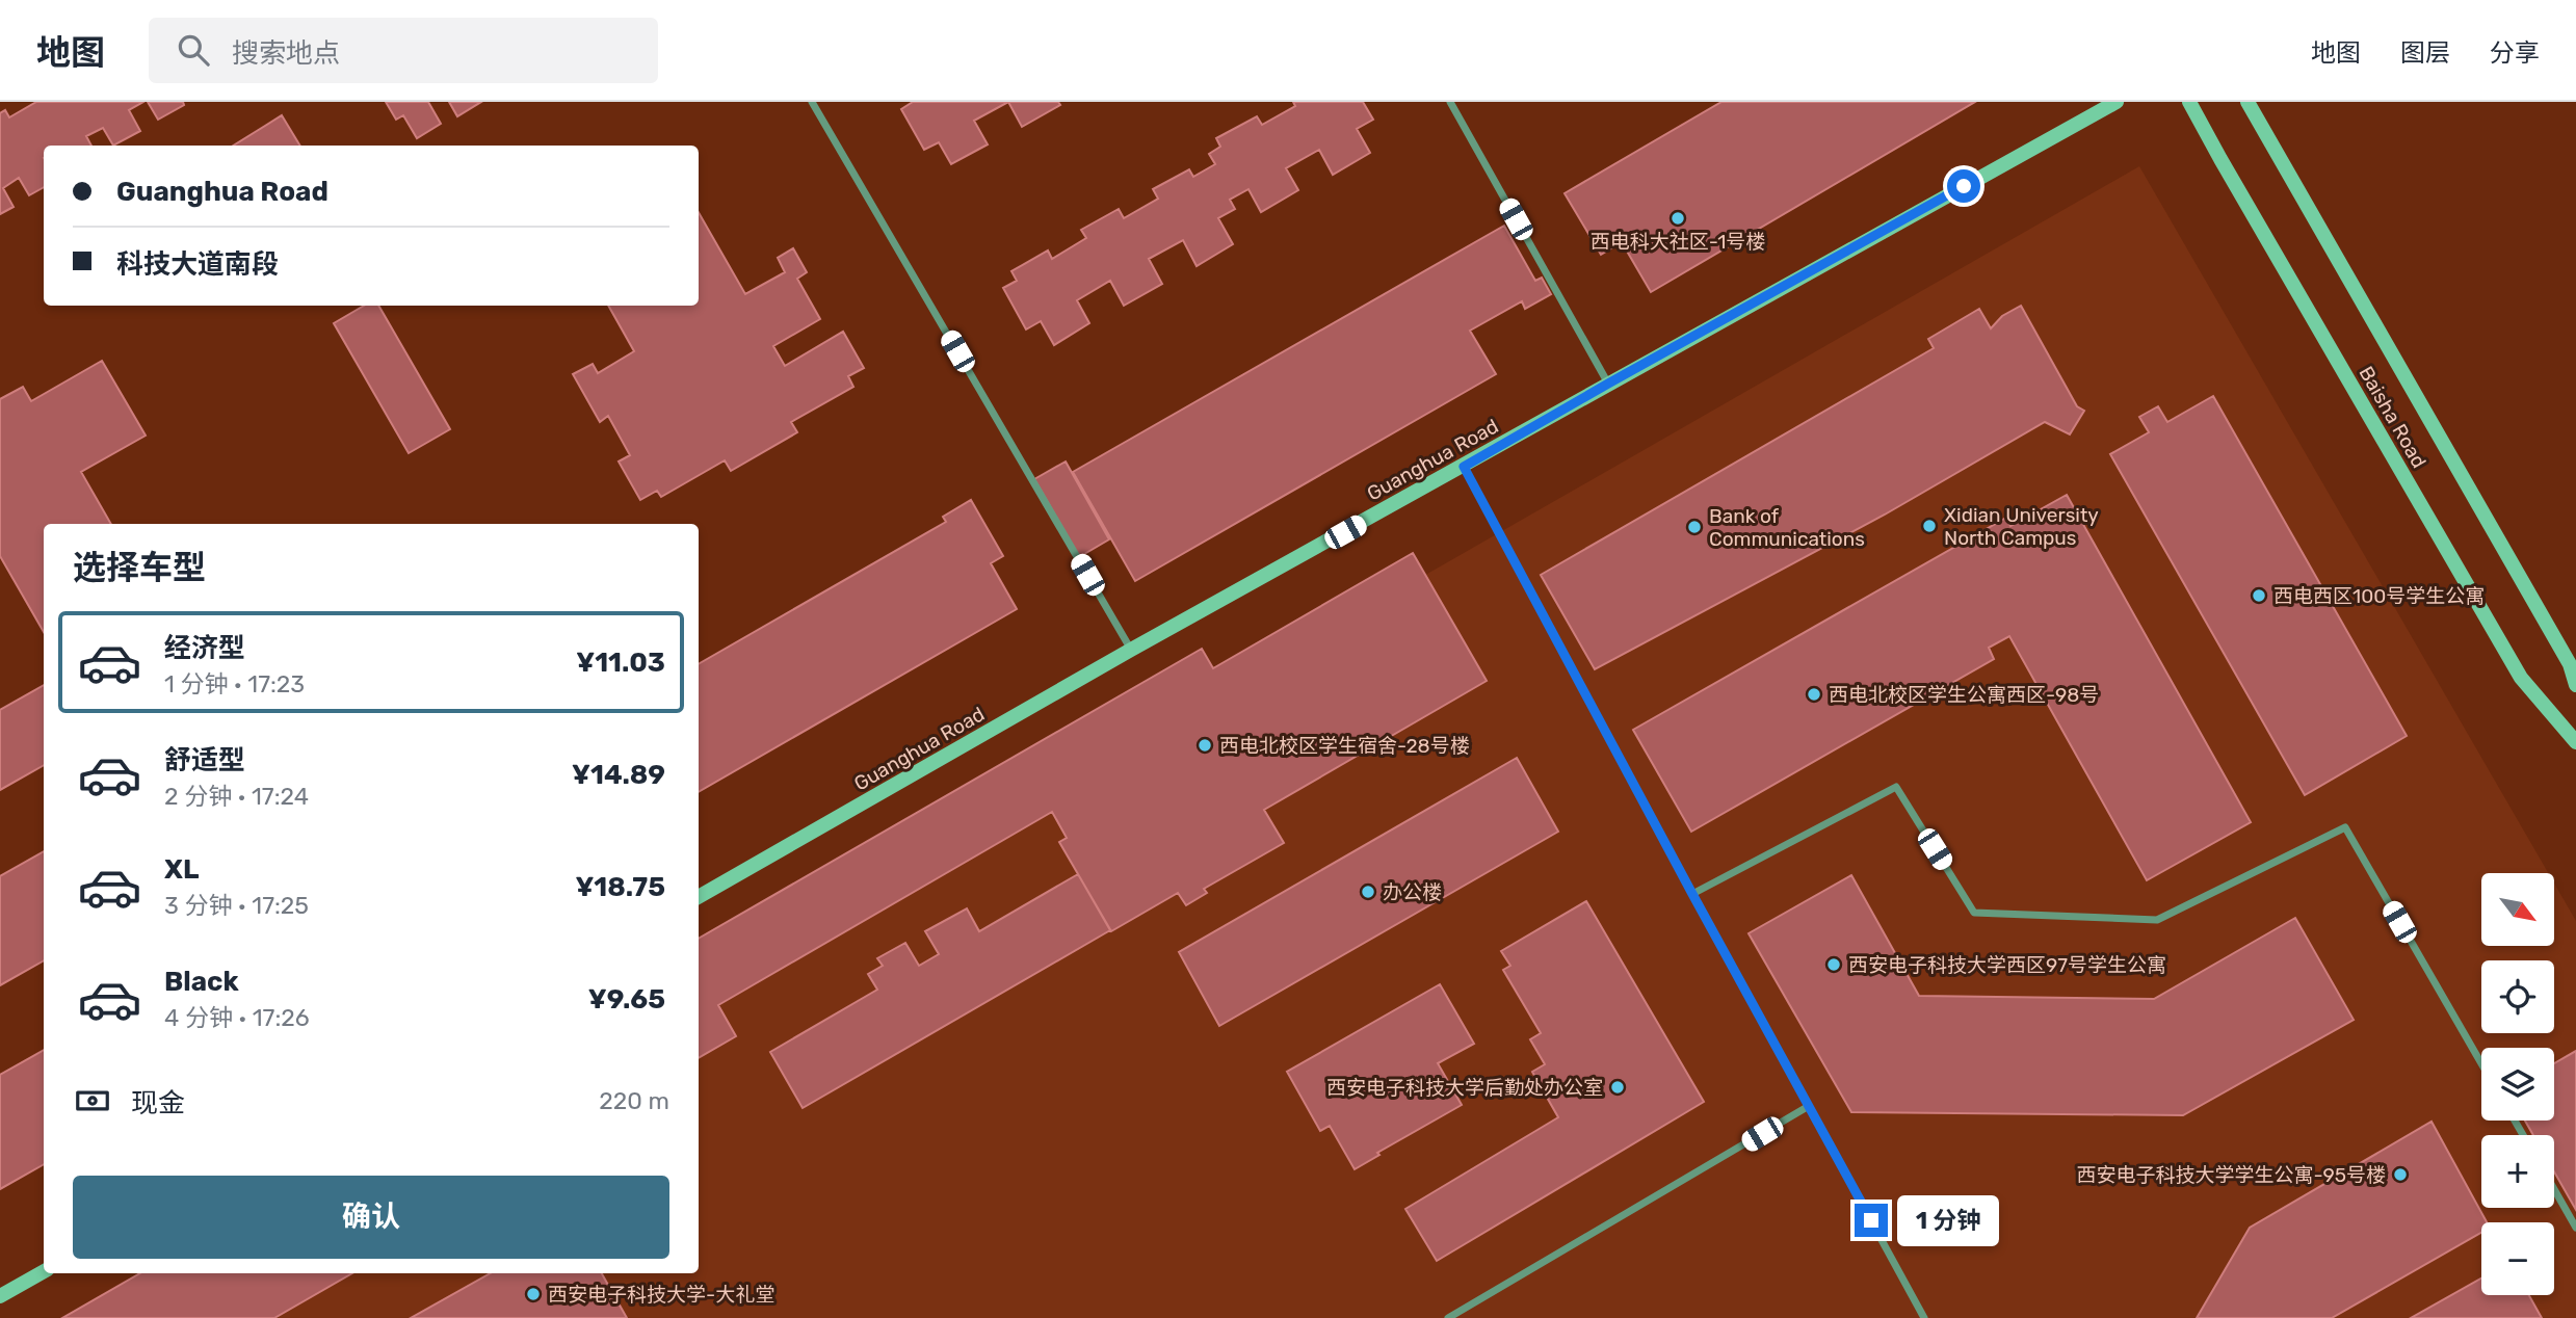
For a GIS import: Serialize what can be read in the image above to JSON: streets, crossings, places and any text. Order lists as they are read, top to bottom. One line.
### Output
{"streets":{"street":["Baisha Road","Guanghua Road"]},"places":["西电科大社区-1号楼","Xidian University North Campus","Bank of Communications","西电西区100号学生公寓","西电北校区学生公寓西区-98号","西电北校区学生宿舍-28号楼","办公楼","西安电子科技大学西区97号学生公寓","西安电子科技大学后勤处办公室","西安电子科技大学学生公寓-95号楼","西安电子科技大学-大礼堂"],"north":"bottom right","page":{"header":"地图","search":"搜索地点","nav":["地图","图层","分享"],"banner":["Guanghua Road","科技大道南段"],"heading":"选择车型","list":[{"name":"经济型","note":"1 分钟 · 17:23","value":"¥11.03"},{"name":"舒适型","note":"2 分钟 · 17:24","value":"¥14.89"},{"name":"XL","note":"3 分钟 · 17:25","value":"¥18.75"},{"name":"Black","note":"4 分钟 · 17:26","value":"¥9.65"}],"map_buttons":["+","−"],"pay":["现金","220 m"],"buttons":"确认","bubble":"1 分钟"}}
